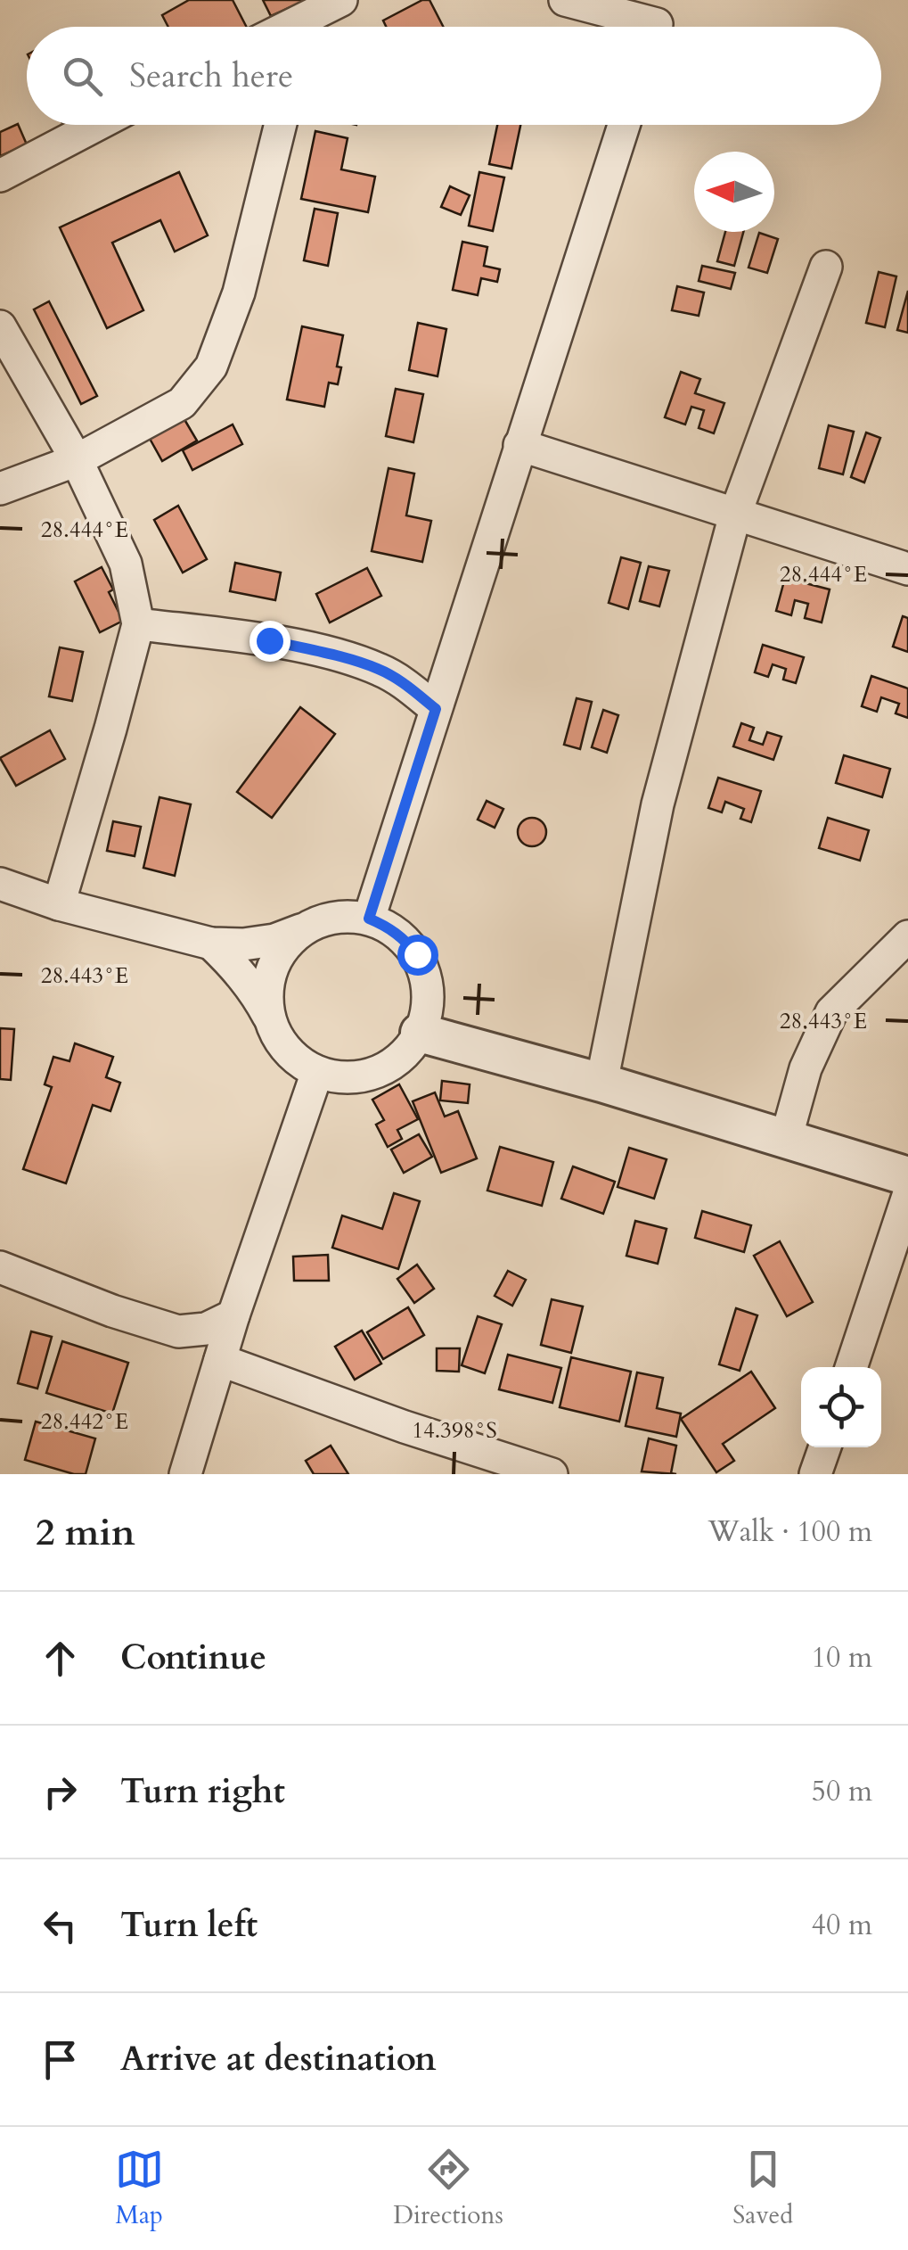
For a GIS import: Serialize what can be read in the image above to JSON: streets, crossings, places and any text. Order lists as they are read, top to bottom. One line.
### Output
{"north":"left","page":{"search":"Search here","heading":["2 min","Walk · 100 m"],"list":[["Continue","10 m"],["Turn right","50 m"],["Turn left","40 m"],"Arrive at destination"],"nav":["Map","Directions","Saved"]},"coordinates":["28.444°E","28.443°E","28.442°E","14.398°S"]}
